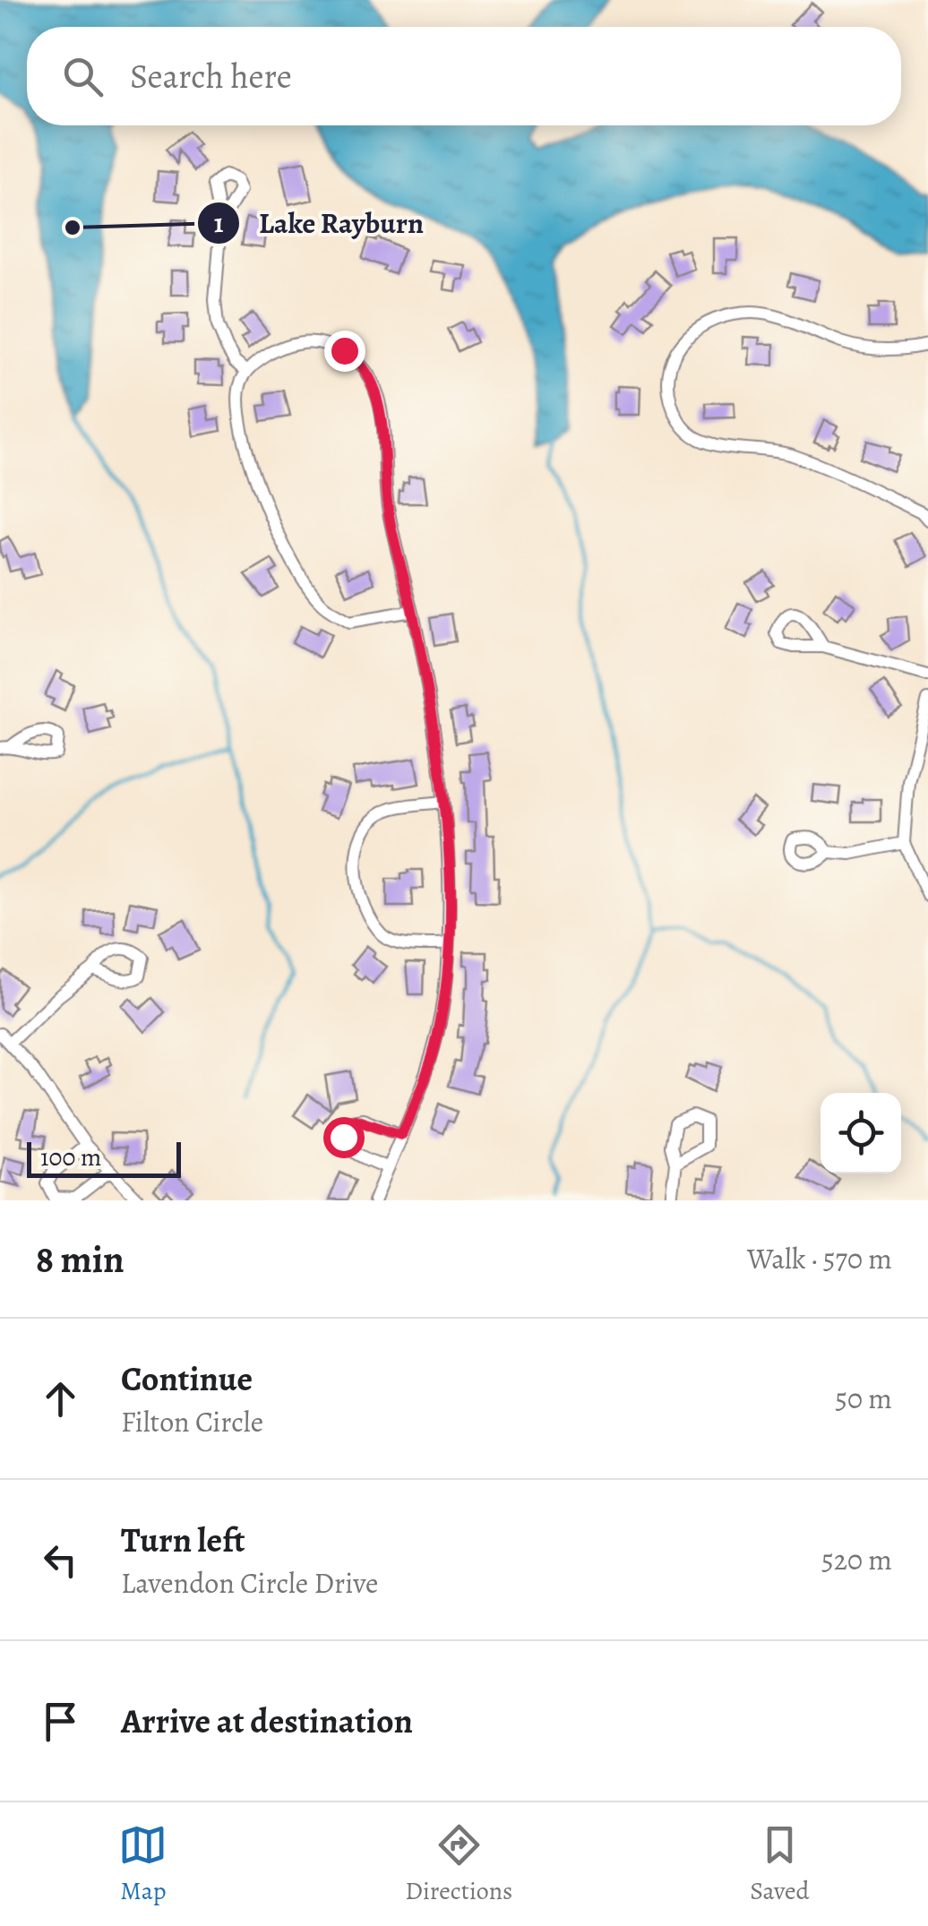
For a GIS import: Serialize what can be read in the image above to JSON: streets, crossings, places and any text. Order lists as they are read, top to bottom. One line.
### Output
{"places":["Lake Rayburn"],"scale_bar":"100 m","page":{"search":"Search here","scale":"100 m","heading":["8 min","Walk · 570 m"],"list":[["Continue","Filton Circle","50 m"],["Turn left","Lavendon Circle Drive","520 m"],"Arrive at destination"],"nav":["Map","Directions","Saved"]}}
